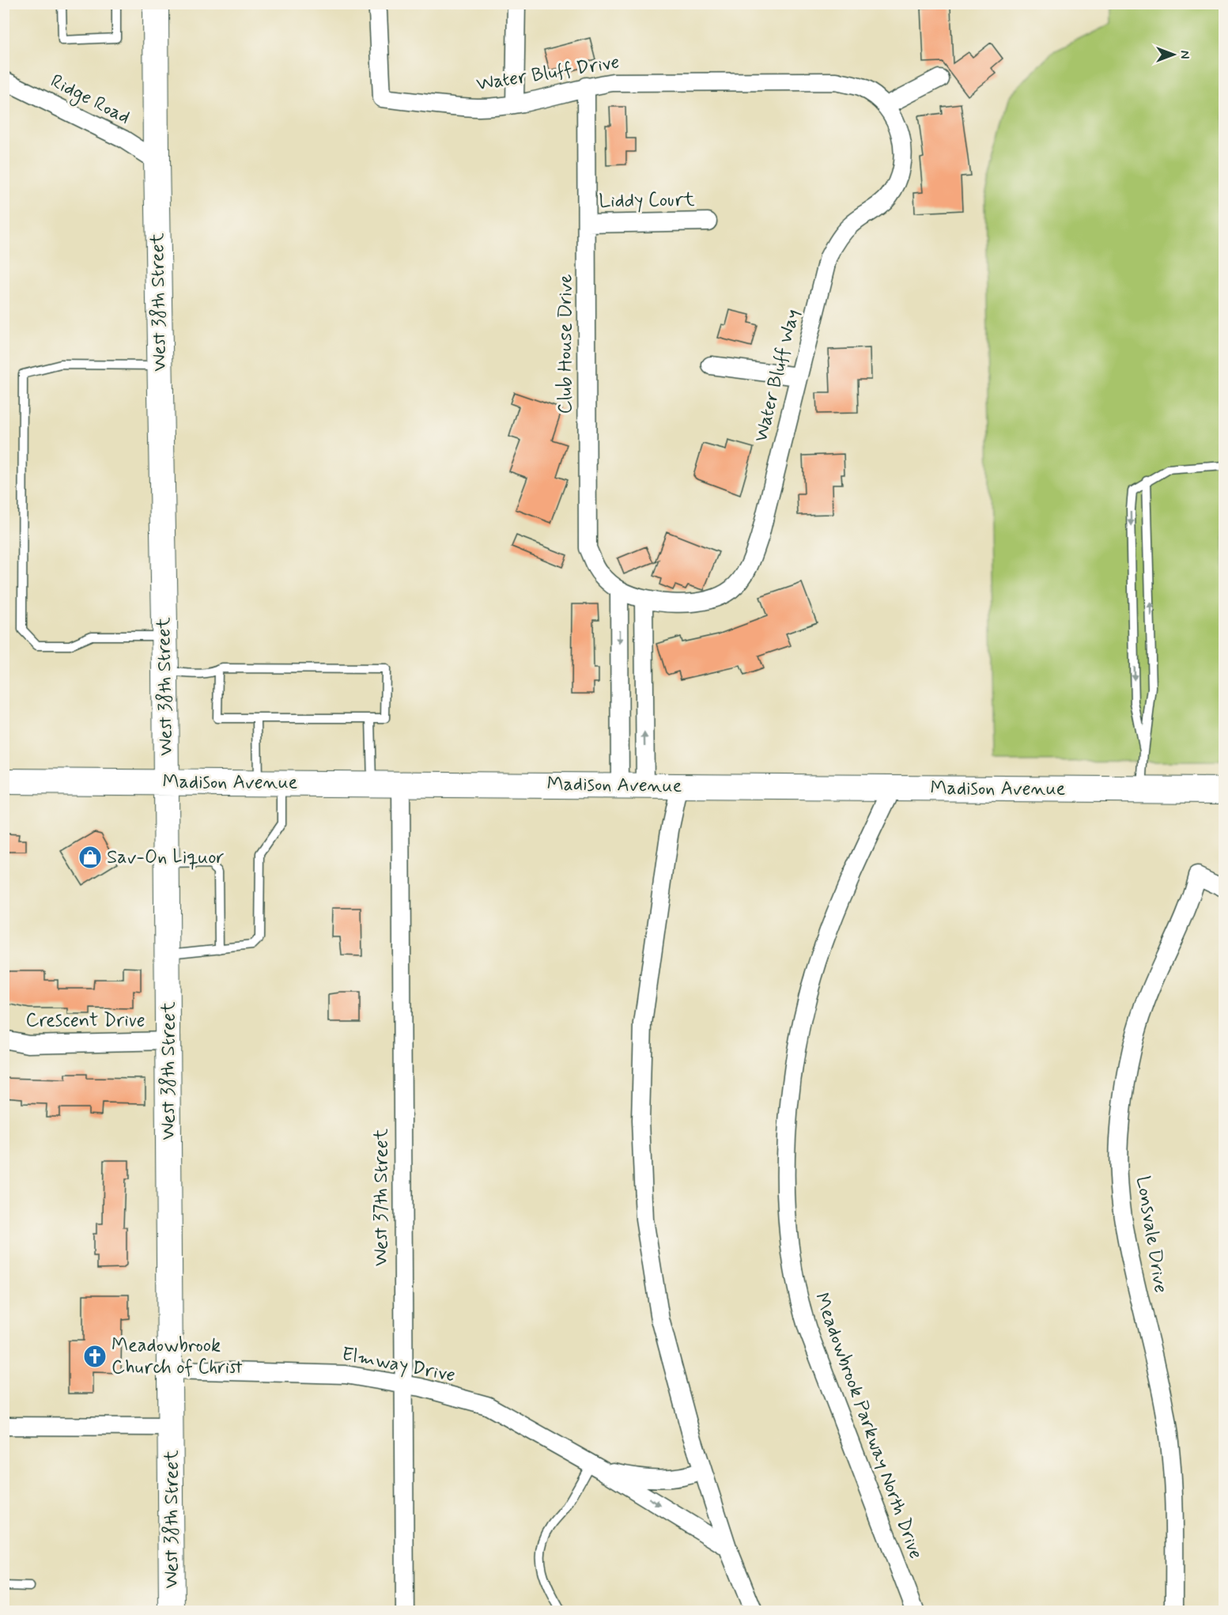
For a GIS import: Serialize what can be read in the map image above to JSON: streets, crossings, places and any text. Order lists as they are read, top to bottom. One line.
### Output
{"streets":{"main road":["West 38th Street","Madison Avenue"],"street":["Water Bluff Drive","Ridge Road","Liddy Court","Club House Drive","Water Bluff Way","Crescent Drive","West 37th Street","Lonsvale Drive","Elmway Drive","Meadowbrook Parkway North Drive"]},"crossings":[["Water Bluff Drive","Club House Drive"],["Water Bluff Drive","Water Bluff Way"],["Ridge Road","West 38th Street"],["Liddy Court","Club House Drive"],["West 38th Street","Madison Avenue"],["West 38th Street","Crescent Drive"],["West 38th Street","Elmway Drive"],["Club House Drive","Water Bluff Way"],["Madison Avenue","West 37th Street"],["Madison Avenue","Meadowbrook Parkway North Drive"],["West 37th Street","Elmway Drive"]],"places":{"shop":["Sav-On Liquor"],"church":["Meadowbrook Church of Christ"]},"north":"right"}
